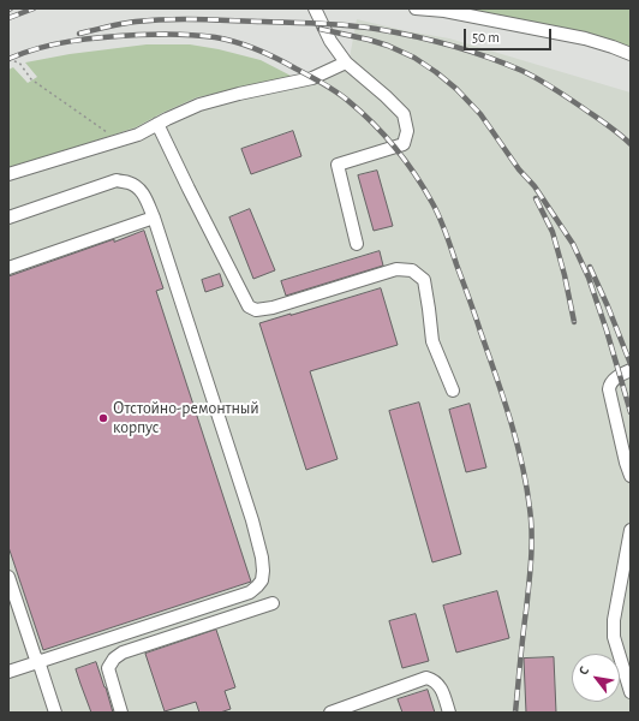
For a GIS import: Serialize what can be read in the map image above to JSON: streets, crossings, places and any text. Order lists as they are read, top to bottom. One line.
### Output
{"places":["Отстойно-ремонтный корпус"],"scale_bar":"50 m","north":"top left"}
